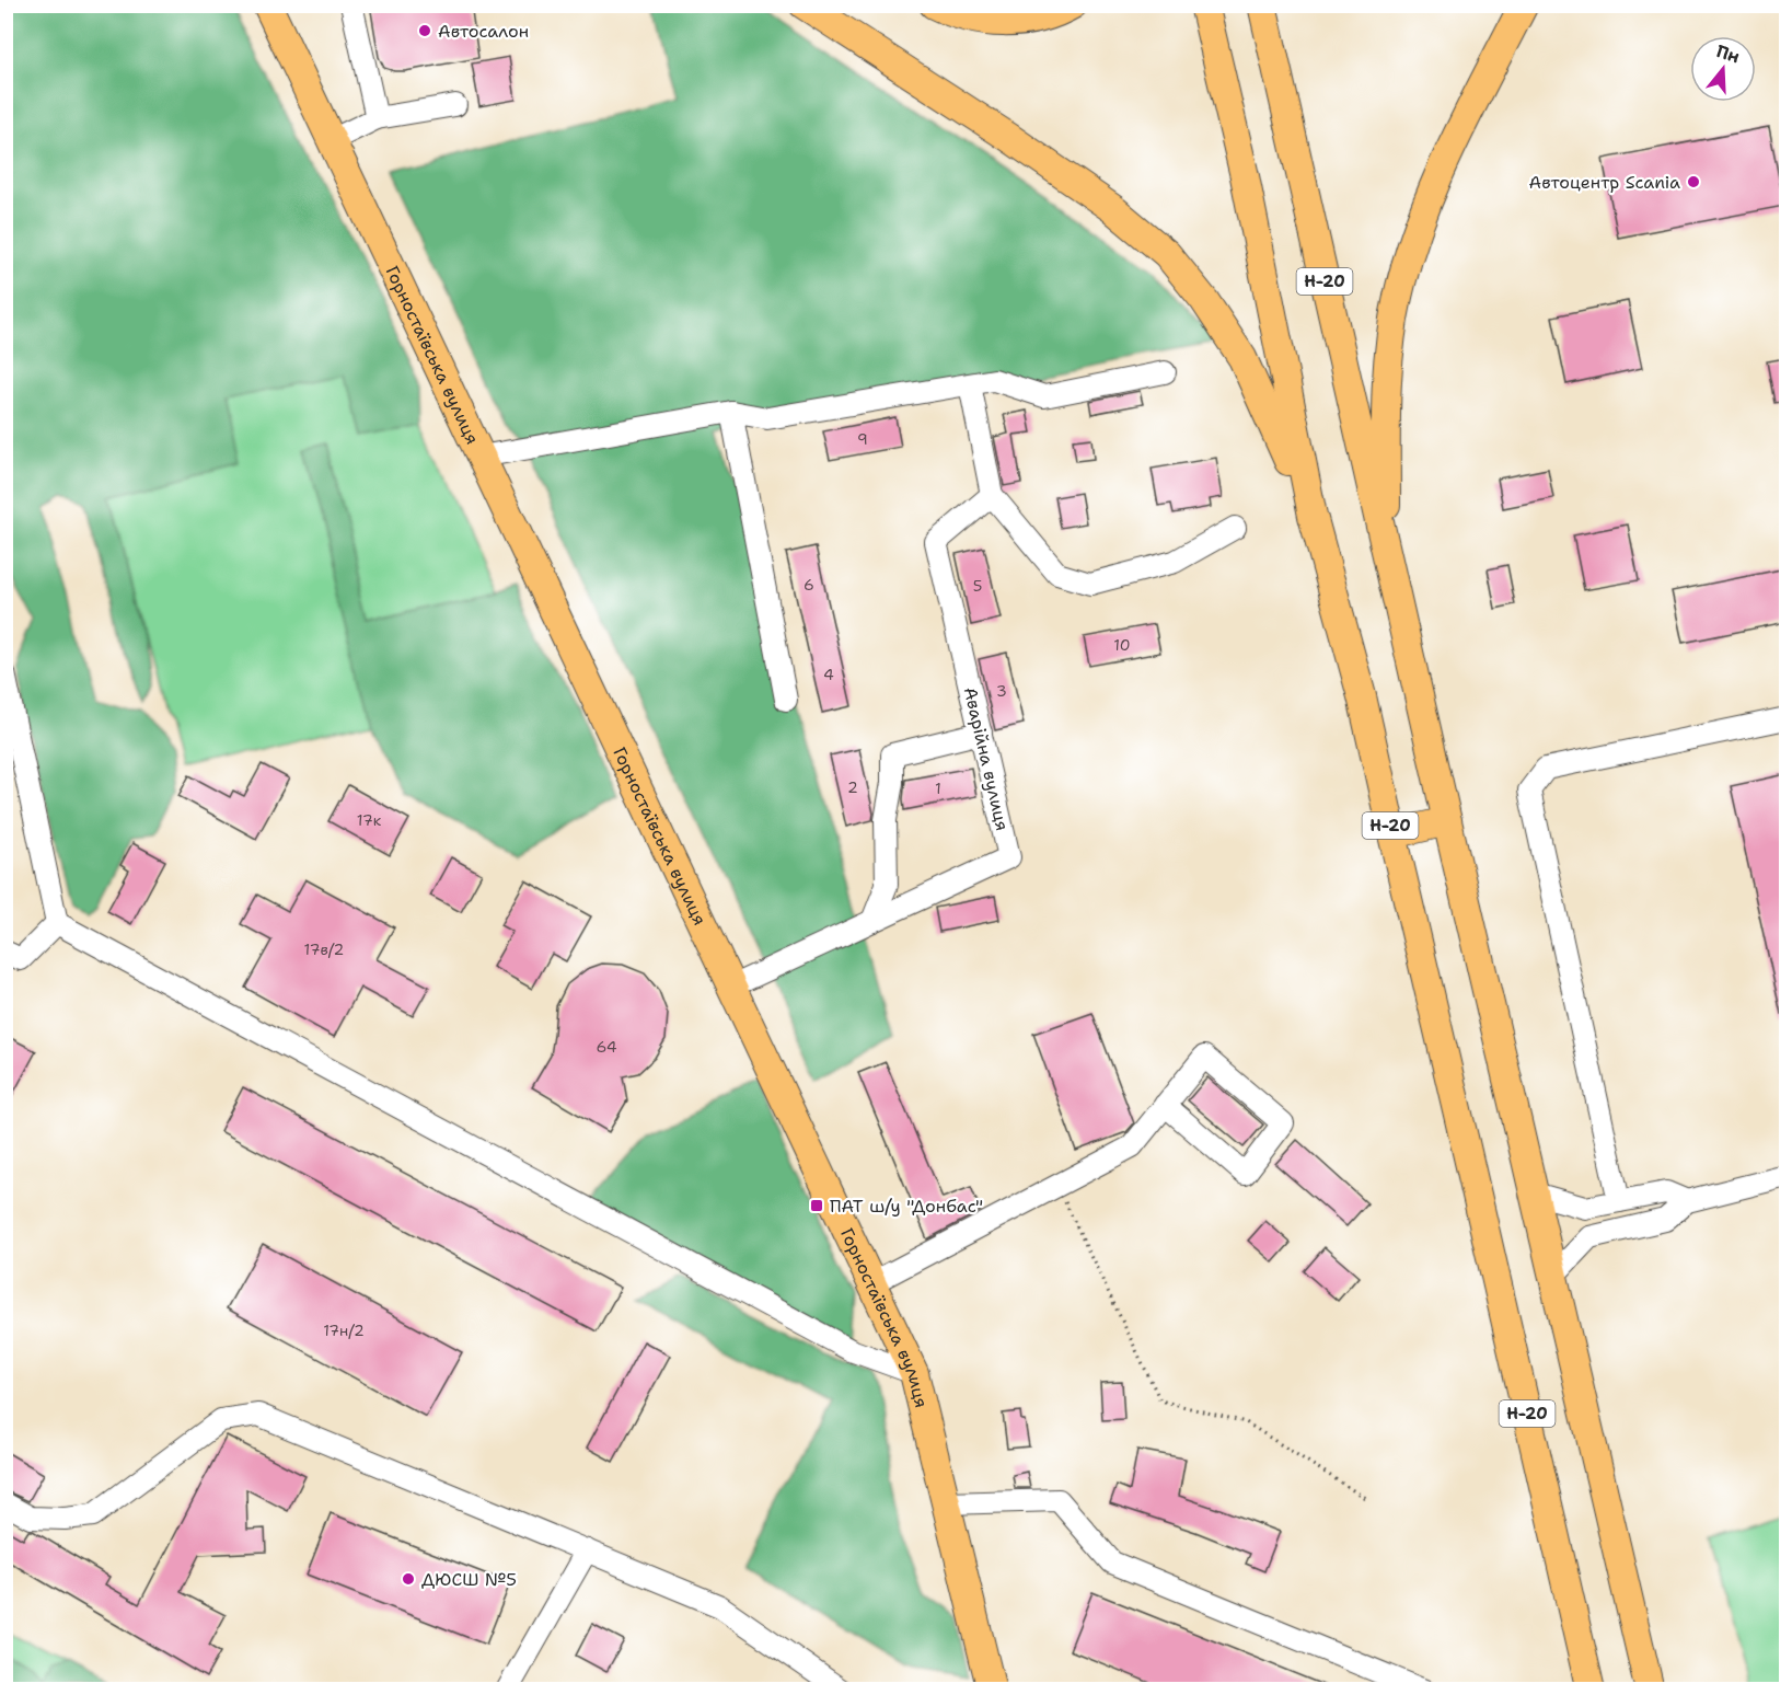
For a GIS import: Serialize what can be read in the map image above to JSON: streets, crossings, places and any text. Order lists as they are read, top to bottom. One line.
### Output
{"streets":{"main road":["Н-20","Горностаївська вулиця"],"street":["Аварійна вулиця"]},"crossings":[["Горностаївська вулиця","Аварійна вулиця"]],"places":{"other":["Автосалон","Автоцентр Scania","ДЮСШ №5"],"transit":["ПАТ ш/у \"Донбас\""]},"house_numbers":["9","6","5","10","4","3","2","1","17к","17в/2","64","17н/2"],"north":"top"}
